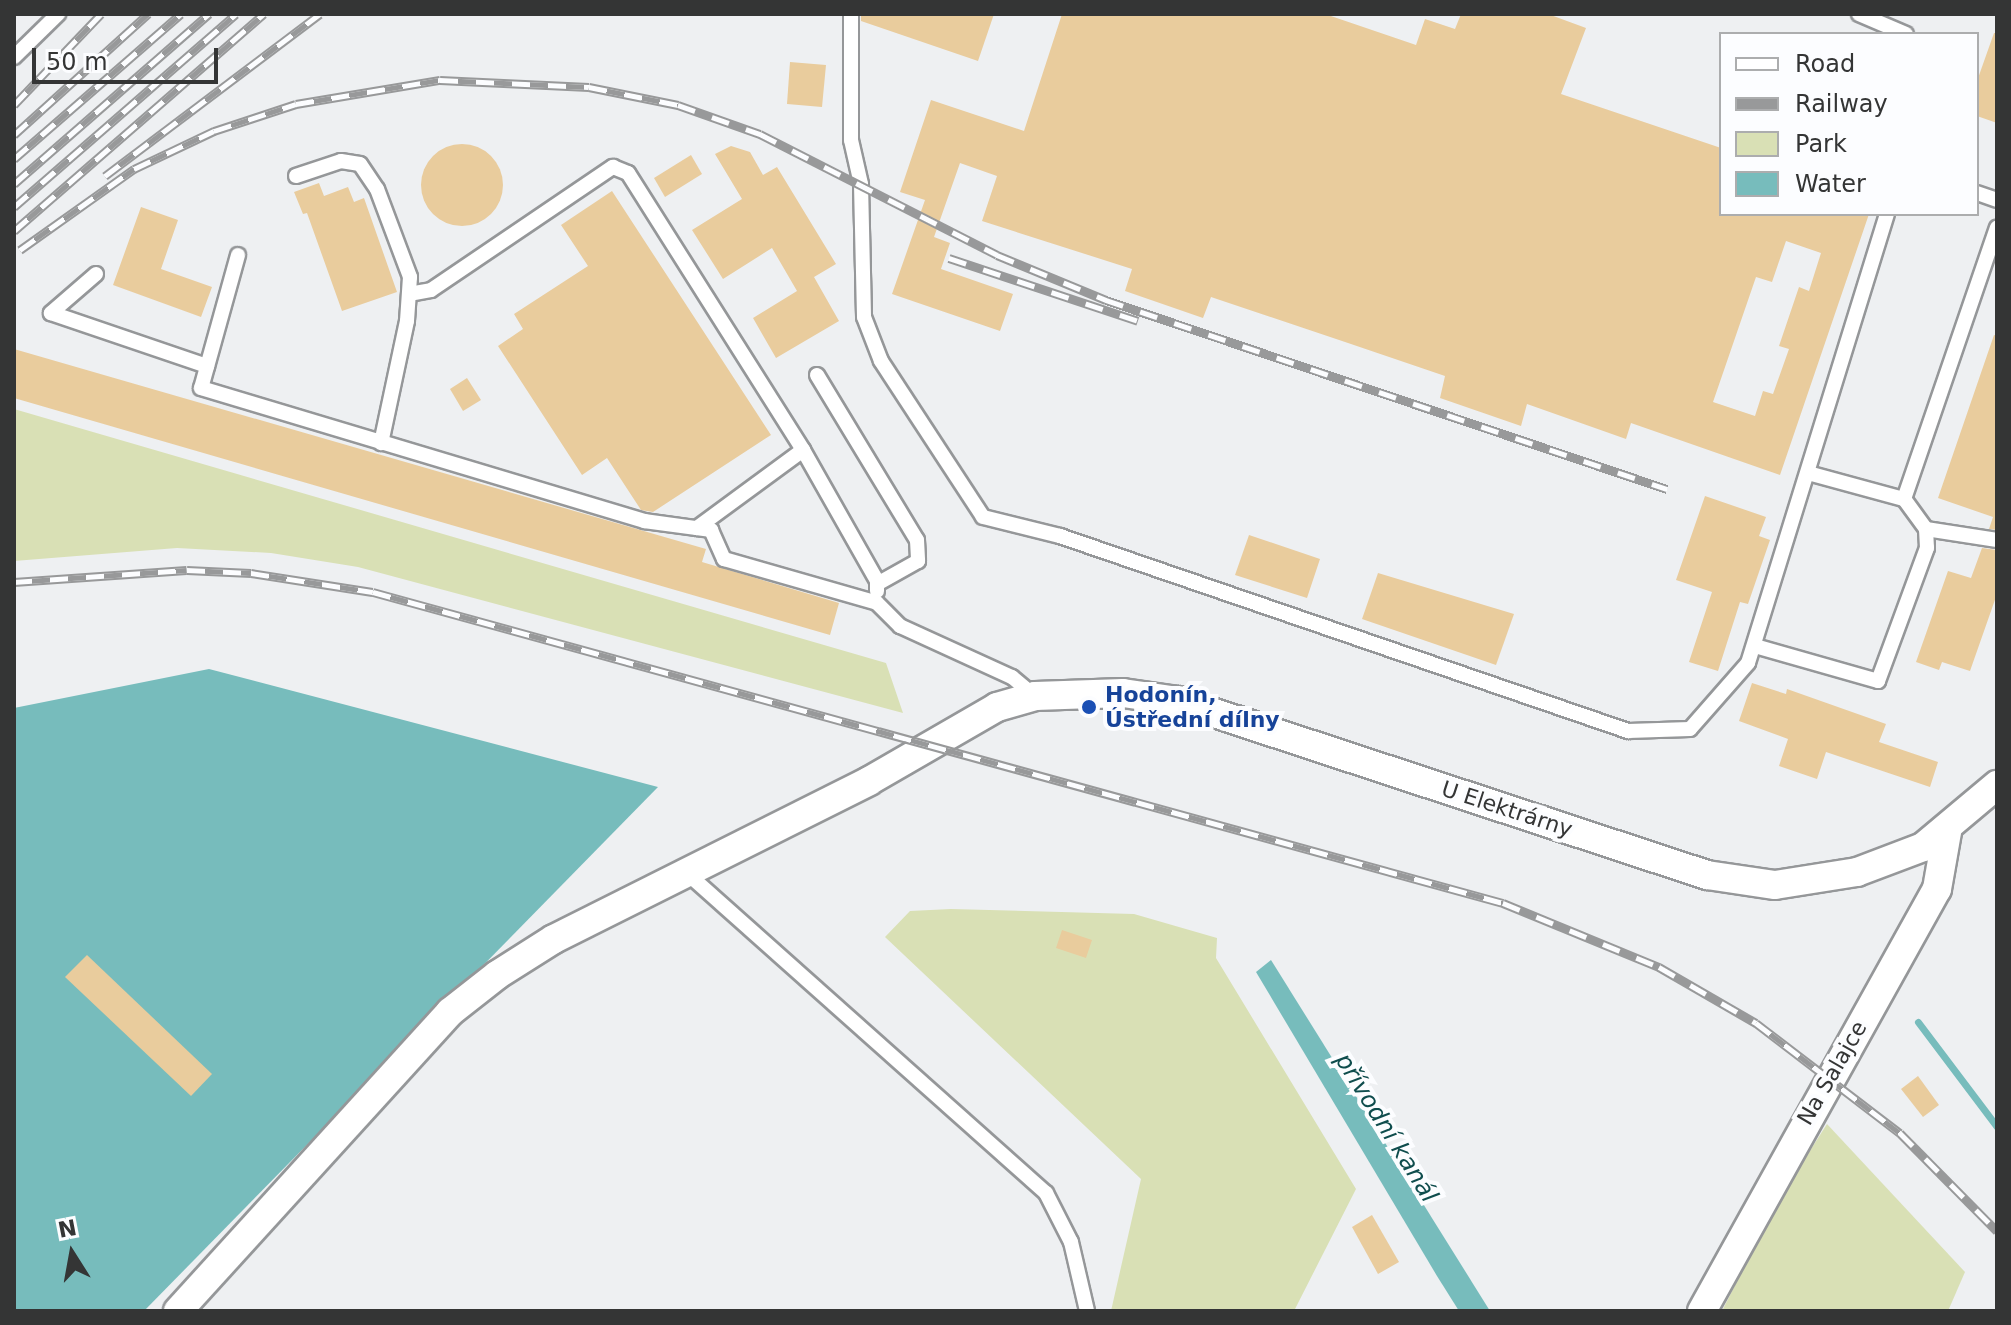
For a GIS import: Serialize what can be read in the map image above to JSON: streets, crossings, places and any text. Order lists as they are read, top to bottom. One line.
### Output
{"streets":{"street":["U Elektrárny","Na Salajce"]},"crossings":[["U Elektrárny","Na Salajce"]],"water":["přívodní kanál"],"places":["Hodonín, Ústřední dílny"],"legend":["Road","Railway","Park","Water"],"scale_bar":"50 m","north":"top"}
